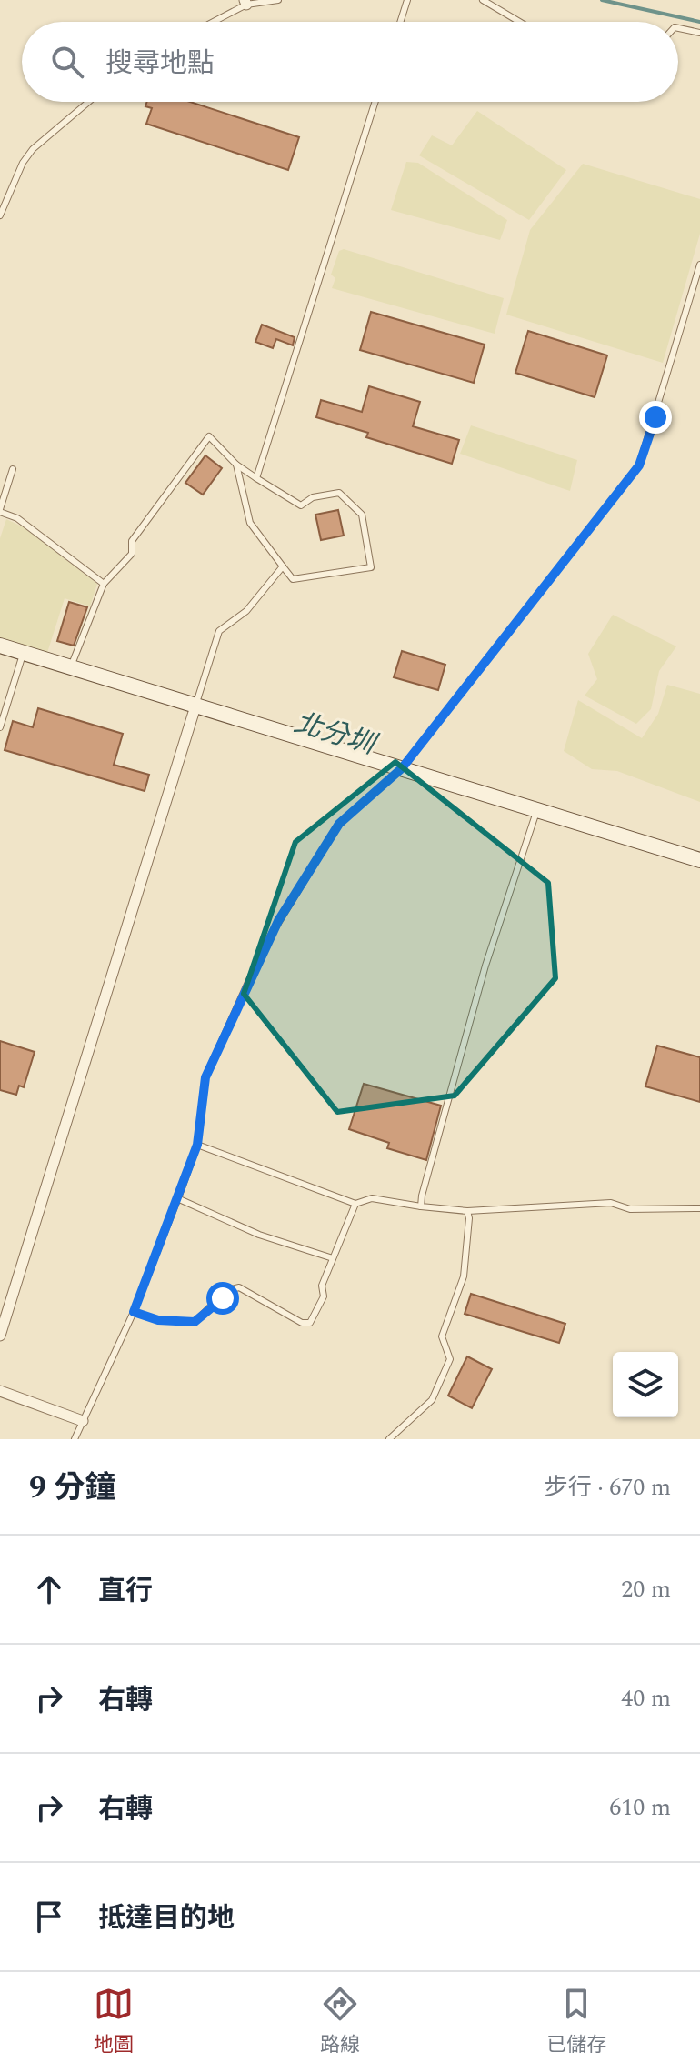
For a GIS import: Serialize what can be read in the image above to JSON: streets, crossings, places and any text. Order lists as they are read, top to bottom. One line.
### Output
{"water":["北分圳"],"page":{"search":"搜尋地點","heading":["9 分鐘","步行 · 670 m"],"list":[["直行","20 m"],["右轉","40 m"],["右轉","610 m"],"抵達目的地"],"nav":["地圖","路線","已儲存"]}}
